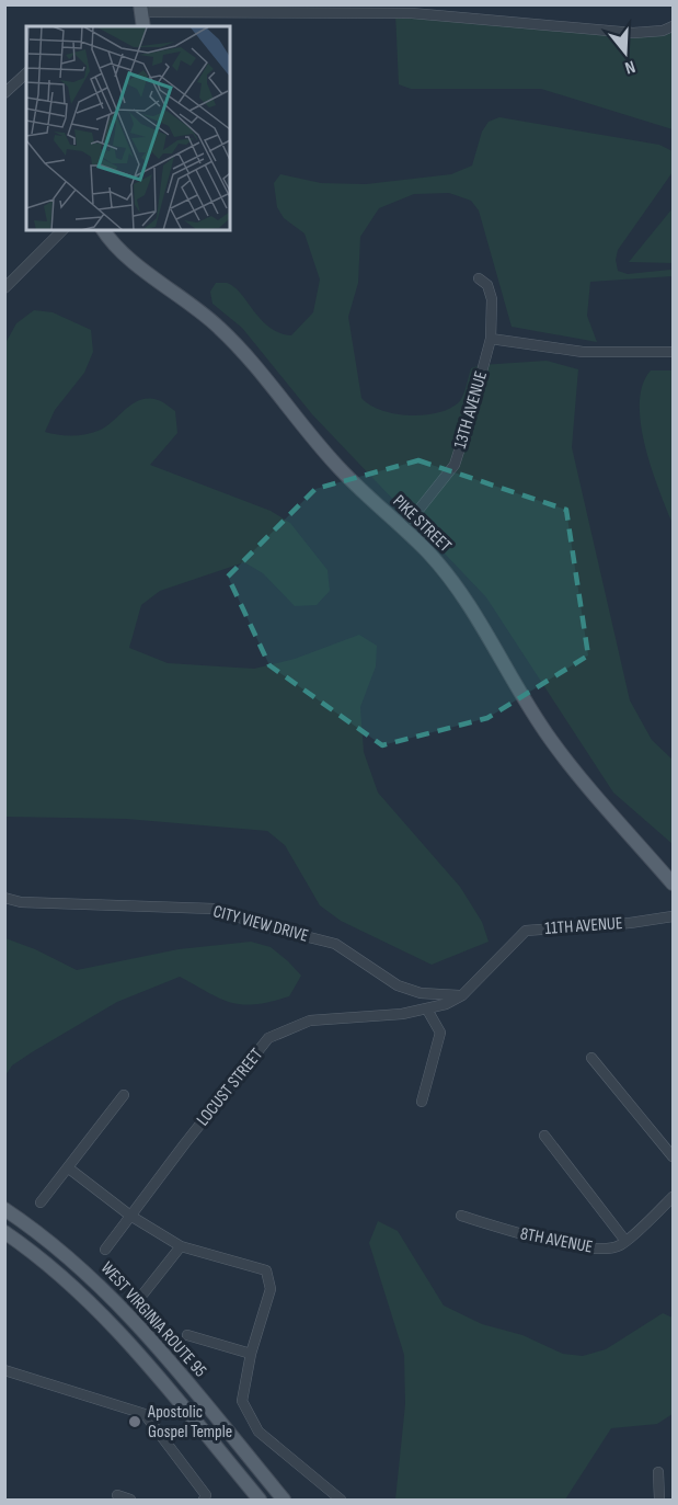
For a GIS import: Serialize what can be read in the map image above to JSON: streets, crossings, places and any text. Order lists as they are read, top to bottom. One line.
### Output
{"streets":{"main road":["PIKE STREET","WEST VIRGINIA ROUTE 95"],"street":["13TH AVENUE","CITY VIEW DRIVE","11TH AVENUE","LOCUST STREET","8TH AVENUE"]},"crossings":[["13TH AVENUE","PIKE STREET"],["CITY VIEW DRIVE","11TH AVENUE"],["11TH AVENUE","LOCUST STREET"]],"places":["Apostolic Gospel Temple"],"north":"bottom"}
